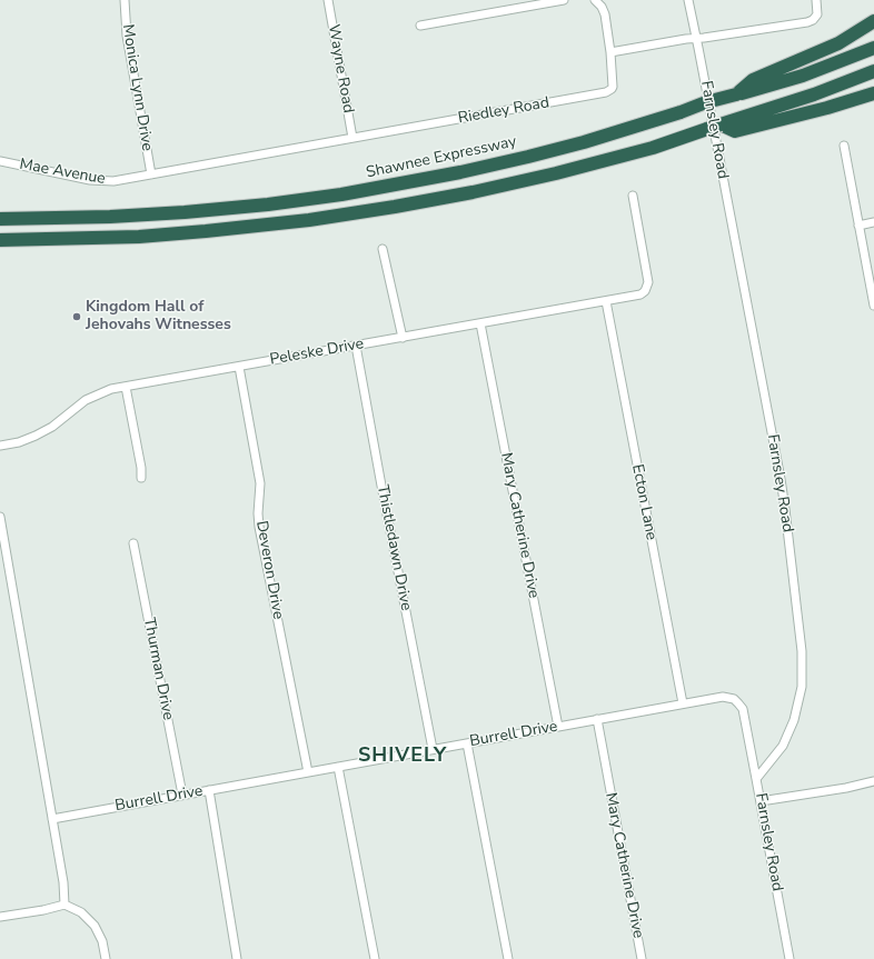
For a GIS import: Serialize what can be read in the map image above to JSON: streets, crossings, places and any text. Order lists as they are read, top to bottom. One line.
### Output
{"streets":{"highway":["Shawnee Expressway"],"street":["Wayne Road","Monica Lynn Drive","Riedley Road","Farnsley Road","Mae Avenue","Peleske Drive","Ecton Lane","Mary Catherine Drive","Thistledawn Drive","Deveron Drive","Thurman Drive","Burrell Drive"]},"crossings":[["Wayne Road","Riedley Road"],["Monica Lynn Drive","Riedley Road"],["Monica Lynn Drive","Mae Avenue"],["Riedley Road","Mae Avenue"],["Farnsley Road","Burrell Drive"],["Peleske Drive","Ecton Lane"],["Peleske Drive","Mary Catherine Drive"],["Peleske Drive","Thistledawn Drive"],["Peleske Drive","Deveron Drive"],["Ecton Lane","Burrell Drive"],["Mary Catherine Drive","Burrell Drive"],["Thistledawn Drive","Burrell Drive"],["Deveron Drive","Burrell Drive"],["Thurman Drive","Burrell Drive"]],"districts":["SHIVELY"],"places":["Kingdom Hall of Jehovahs Witnesses"]}
